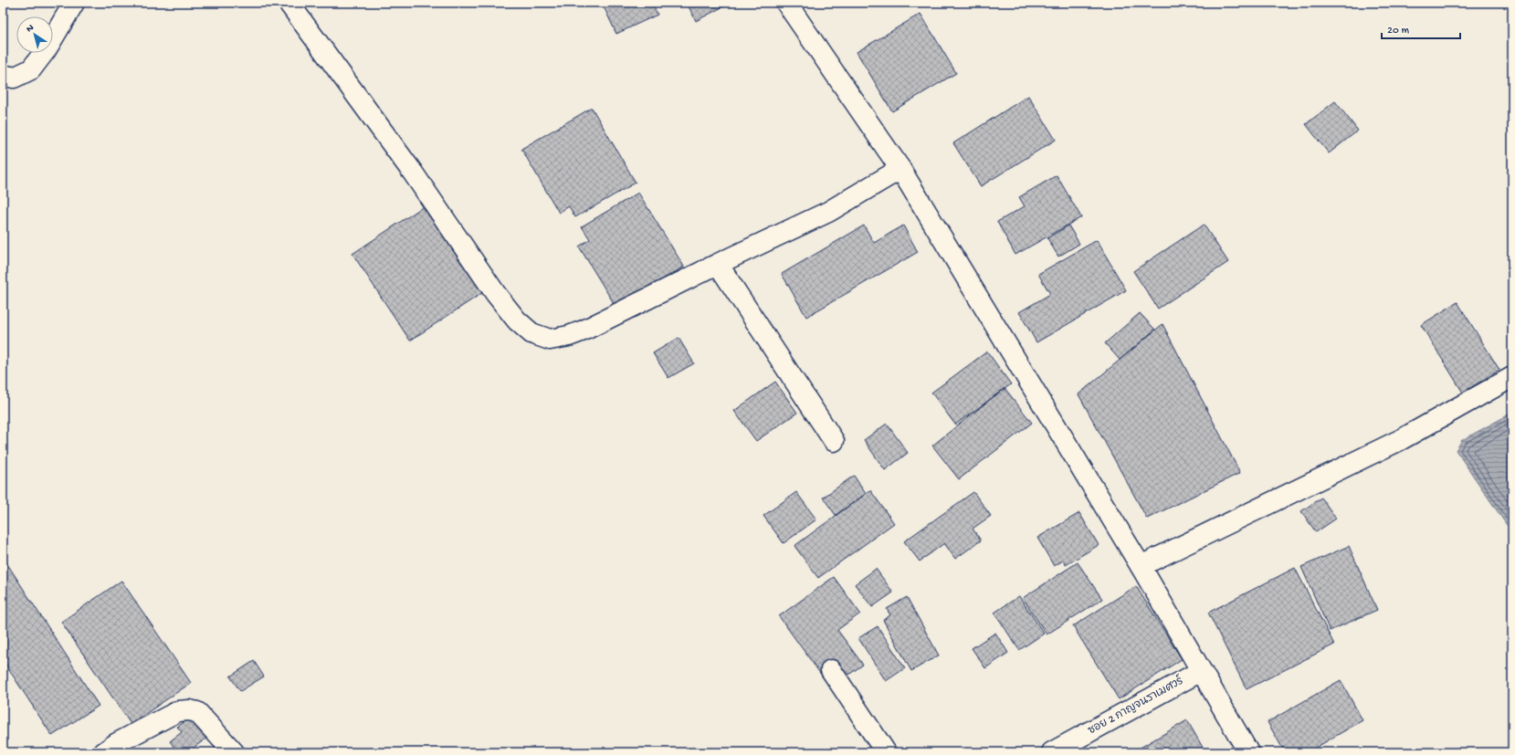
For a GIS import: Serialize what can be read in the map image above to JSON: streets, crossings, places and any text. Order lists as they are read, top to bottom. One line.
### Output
{"streets":{"street":["ซอย 2 กาญจนราเมศวร์"]},"scale_bar":"20 m","north":"top left"}
